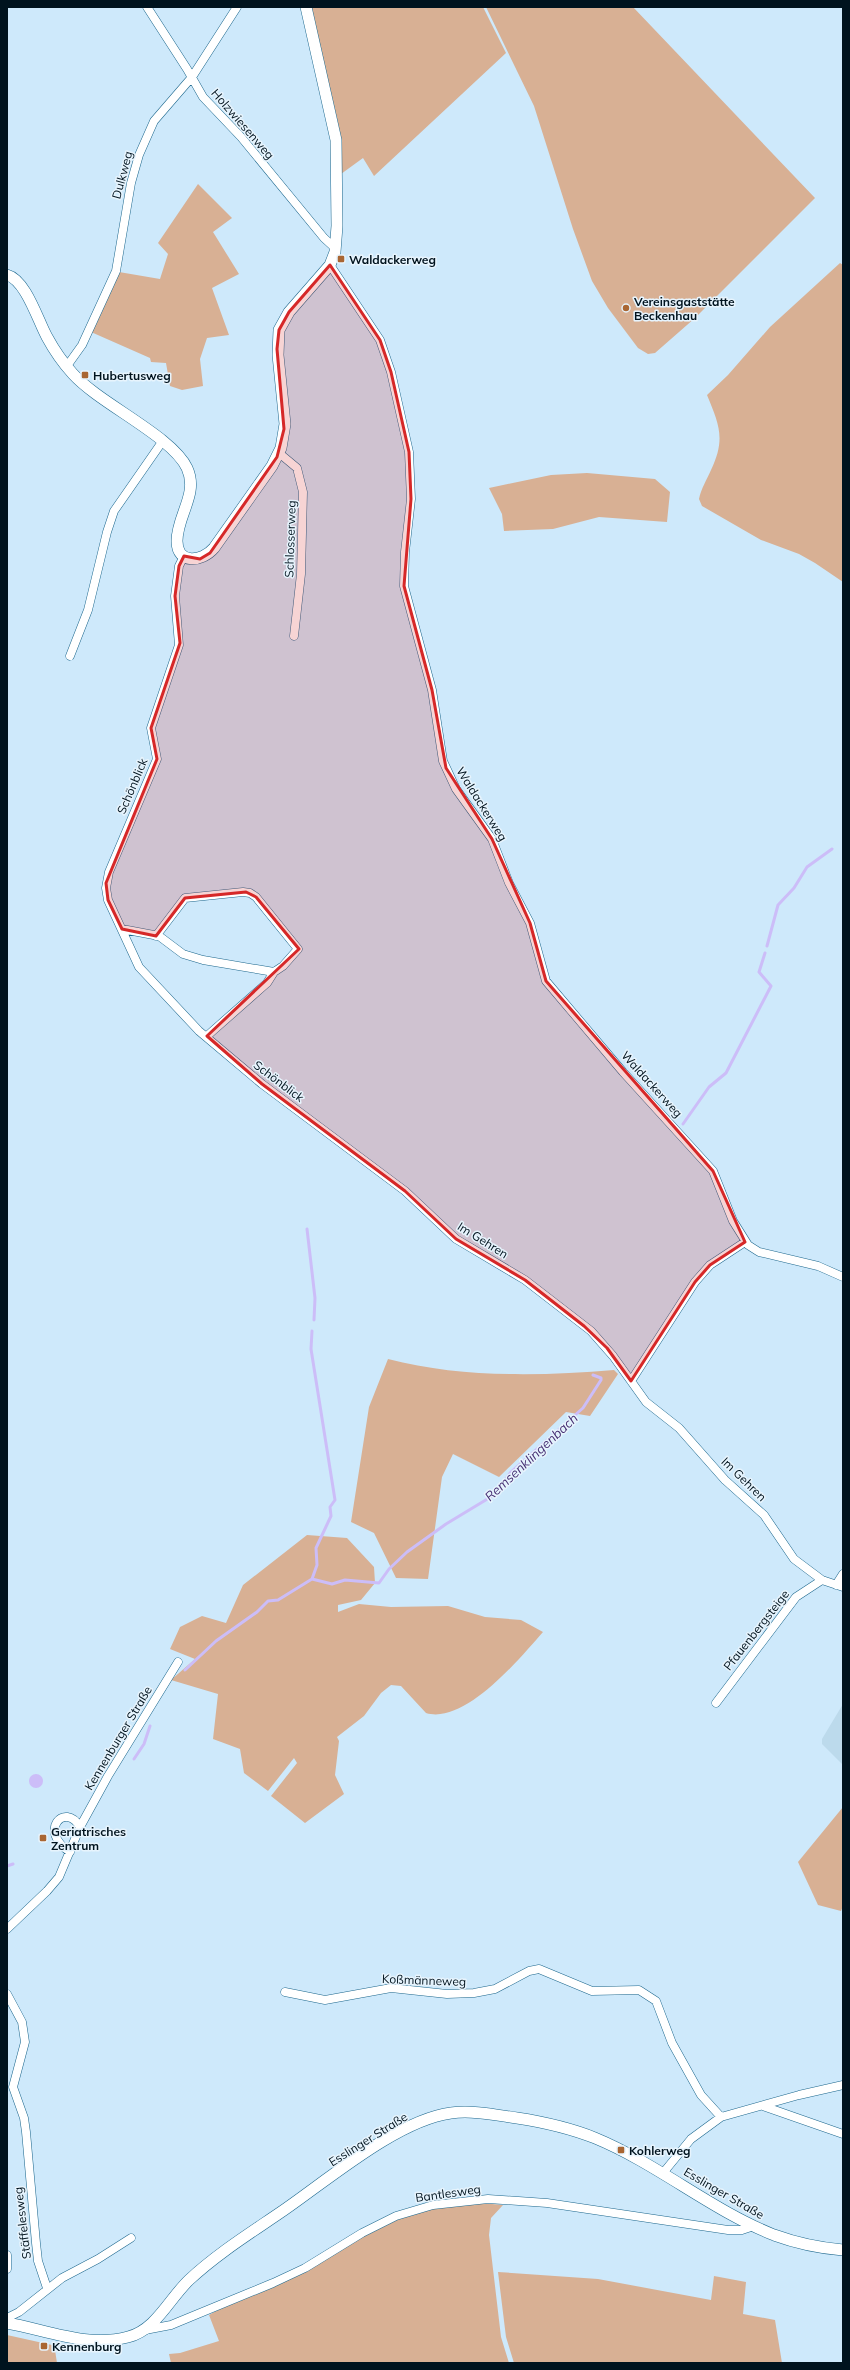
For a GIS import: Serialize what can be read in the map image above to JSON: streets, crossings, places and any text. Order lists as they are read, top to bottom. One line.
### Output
{"streets":{"street":["Holzwiesenweg","Dulkweg","Schlosserweg","Schönblick","Waldackerweg","Im Gehren","Pfauenbergsteige","Kennenburger Straße","Koßmänneweg","Esslinger Straße","Bantlesweg","Stäffelesweg"]},"crossings":[["Holzwiesenweg","Dulkweg"],["Schönblick","Im Gehren"],["Im Gehren","Pfauenbergsteige"],["Esslinger Straße","Bantlesweg"]],"water":["Remsenklingenbach"],"places":{"transit":["Waldackerweg","Hubertusweg","Geriatrisches Zentrum","Kohlerweg","Kennenburg"],"other":["Vereinsgaststätte Beckenhau"]}}
